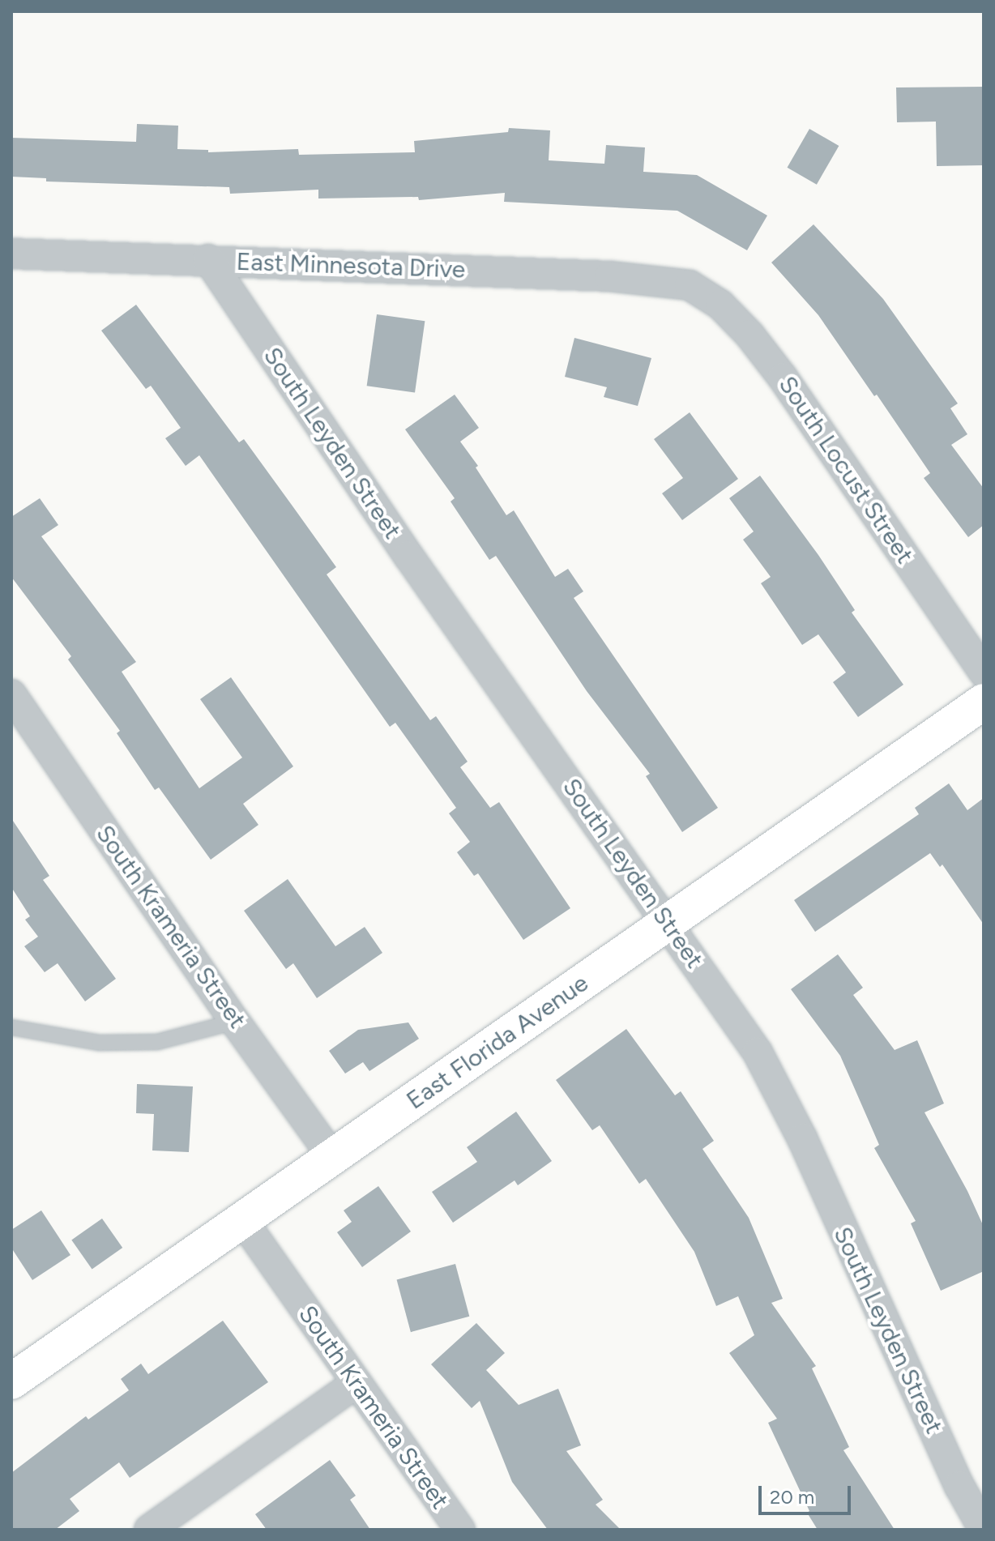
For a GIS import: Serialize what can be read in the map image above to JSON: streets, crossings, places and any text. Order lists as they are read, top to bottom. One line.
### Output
{"streets":{"street":["East Minnesota Drive","South Leyden Street","South Locust Street","South Krameria Street","East Florida Avenue"]},"crossings":[["East Minnesota Drive","South Leyden Street"],["East Minnesota Drive","South Locust Street"],["South Leyden Street","East Florida Avenue"],["South Krameria Street","East Florida Avenue"]],"scale_bar":"20 m"}
